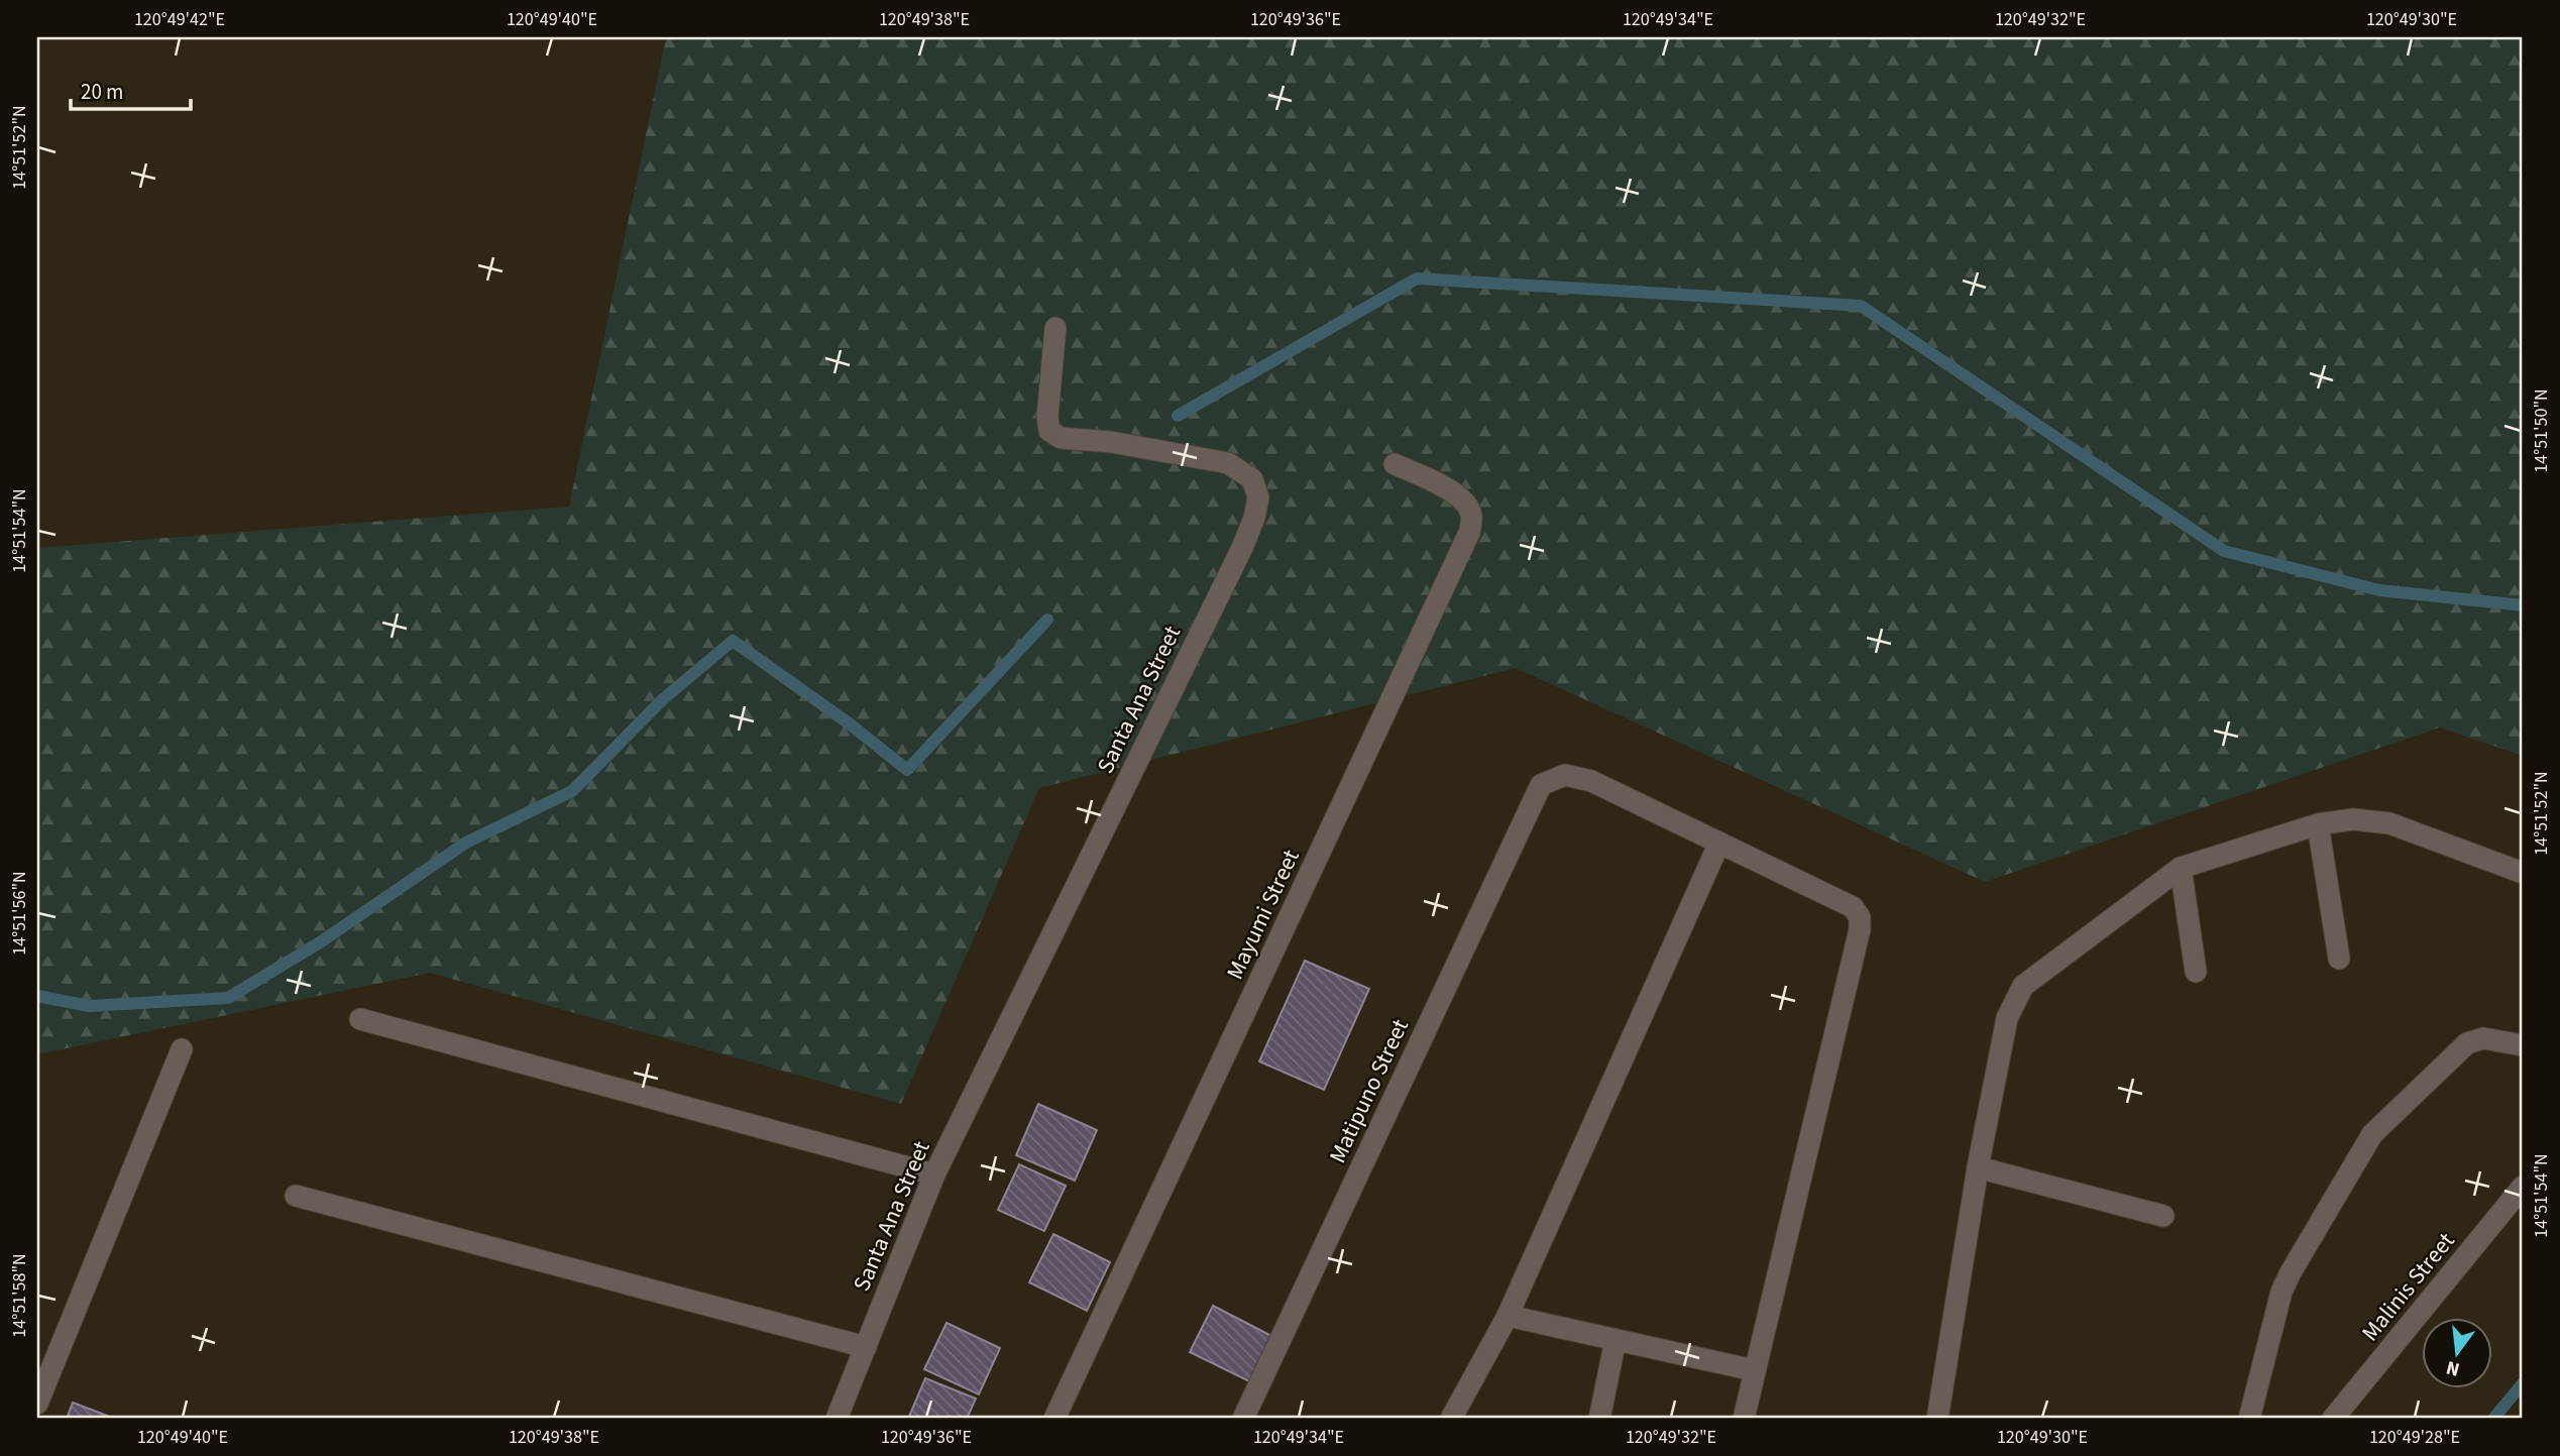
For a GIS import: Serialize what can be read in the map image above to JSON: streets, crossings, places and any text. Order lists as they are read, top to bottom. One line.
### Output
{"streets":{"street":["Santa Ana Street","Mayumi Street","Matipuno Street","Malinis Street"]},"scale_bar":"20 m","north":"bottom","coordinates":["120°49'42\"E","120°49'40\"E","120°49'38\"E","120°49'36\"E","120°49'34\"E","120°49'32\"E","120°49'30\"E","14°51'52\"N","14°51'50\"N","14°51'54\"N","14°51'56\"N","14°51'58\"N","120°49'28\"E"]}
